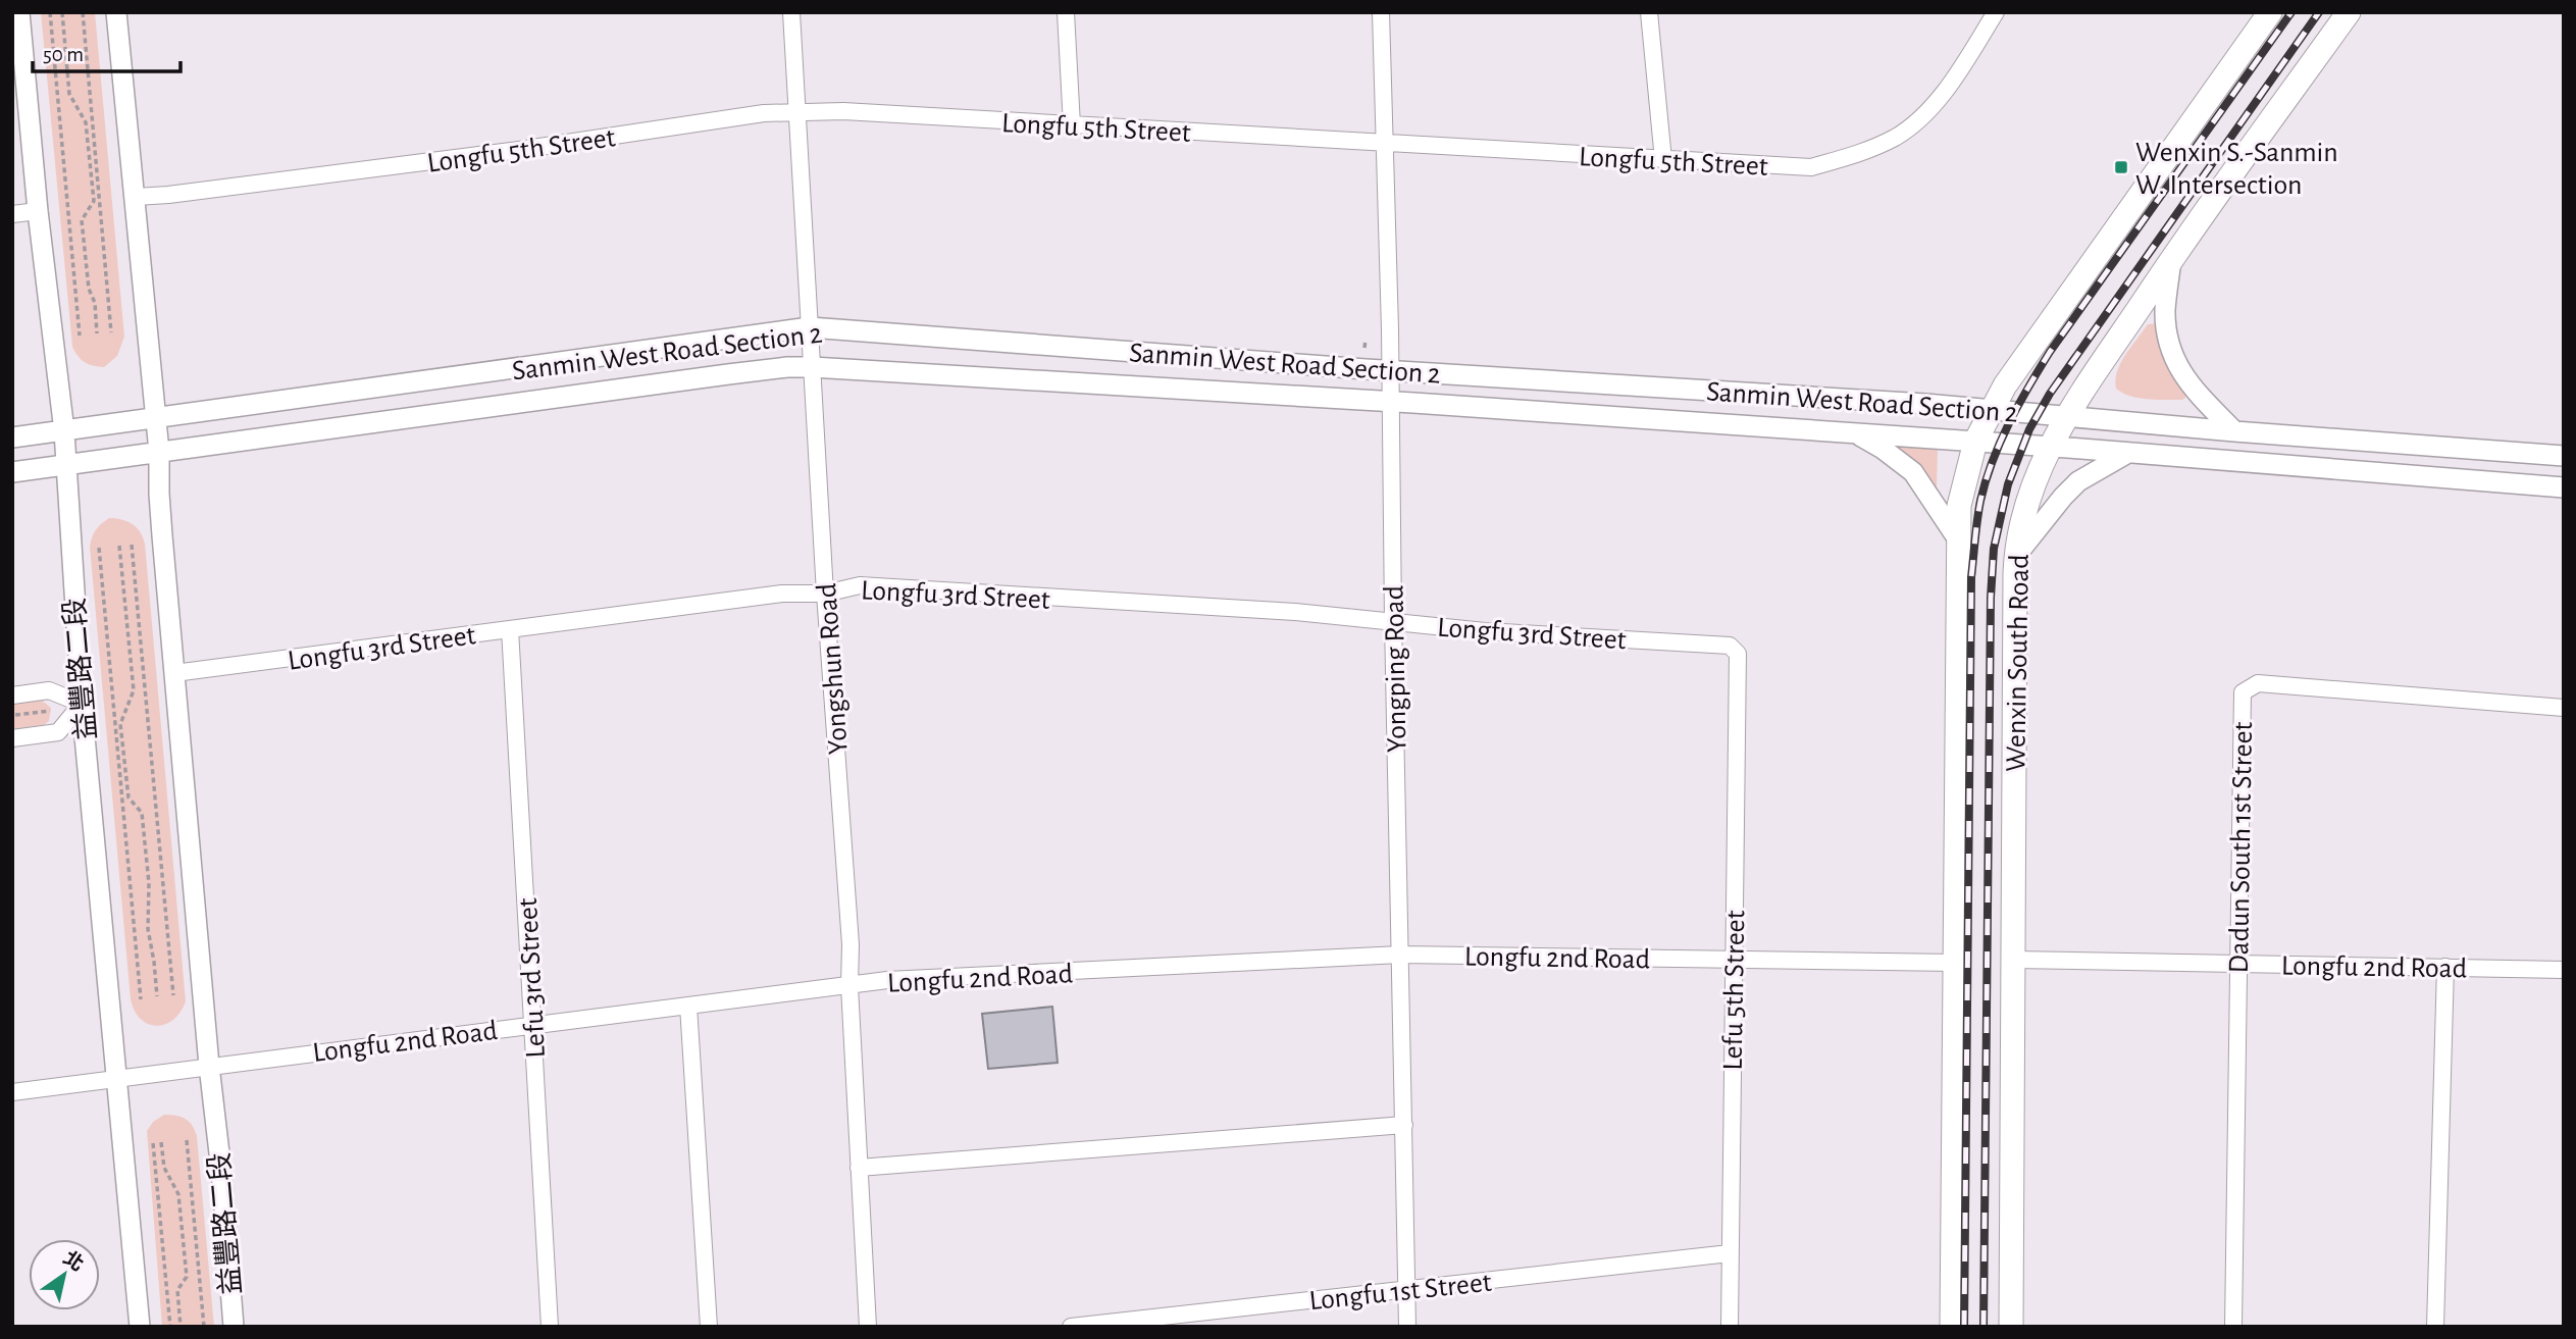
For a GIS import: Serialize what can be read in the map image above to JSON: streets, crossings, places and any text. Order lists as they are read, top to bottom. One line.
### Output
{"streets":{"main road":["Wenxin South Road"],"street":["Longfu 5th Street","Sanmin West Road Section 2","Longfu 3rd Street","益豐路二段","Yongshun Road","Yongping Road","Dadun South 1st Street","Longfu 2nd Road","Lefu 3rd Street","Lefu 5th Street","Longfu 1st Street"]},"crossings":[["Longfu 5th Street","益豐路二段"],["Longfu 5th Street","Yongshun Road"],["Longfu 5th Street","Yongping Road"],["Sanmin West Road Section 2","Wenxin South Road"],["Sanmin West Road Section 2","益豐路二段"],["Sanmin West Road Section 2","Yongshun Road"],["Sanmin West Road Section 2","Yongping Road"],["Longfu 3rd Street","益豐路二段"],["Longfu 3rd Street","Yongshun Road"],["Longfu 3rd Street","Yongping Road"],["Longfu 3rd Street","Lefu 3rd Street"],["Longfu 3rd Street","Lefu 5th Street"],["Wenxin South Road","Longfu 2nd Road"],["益豐路二段","Longfu 2nd Road"],["Yongshun Road","Longfu 2nd Road"],["Yongping Road","Longfu 2nd Road"],["Yongping Road","Longfu 1st Street"],["Dadun South 1st Street","Longfu 2nd Road"],["Longfu 2nd Road","Lefu 3rd Street"],["Longfu 2nd Road","Lefu 5th Street"],["Lefu 5th Street","Longfu 1st Street"]],"places":{"transit":["Wenxin S.-Sanmin W. Intersection"]},"scale_bar":"50 m","north":"top right"}
